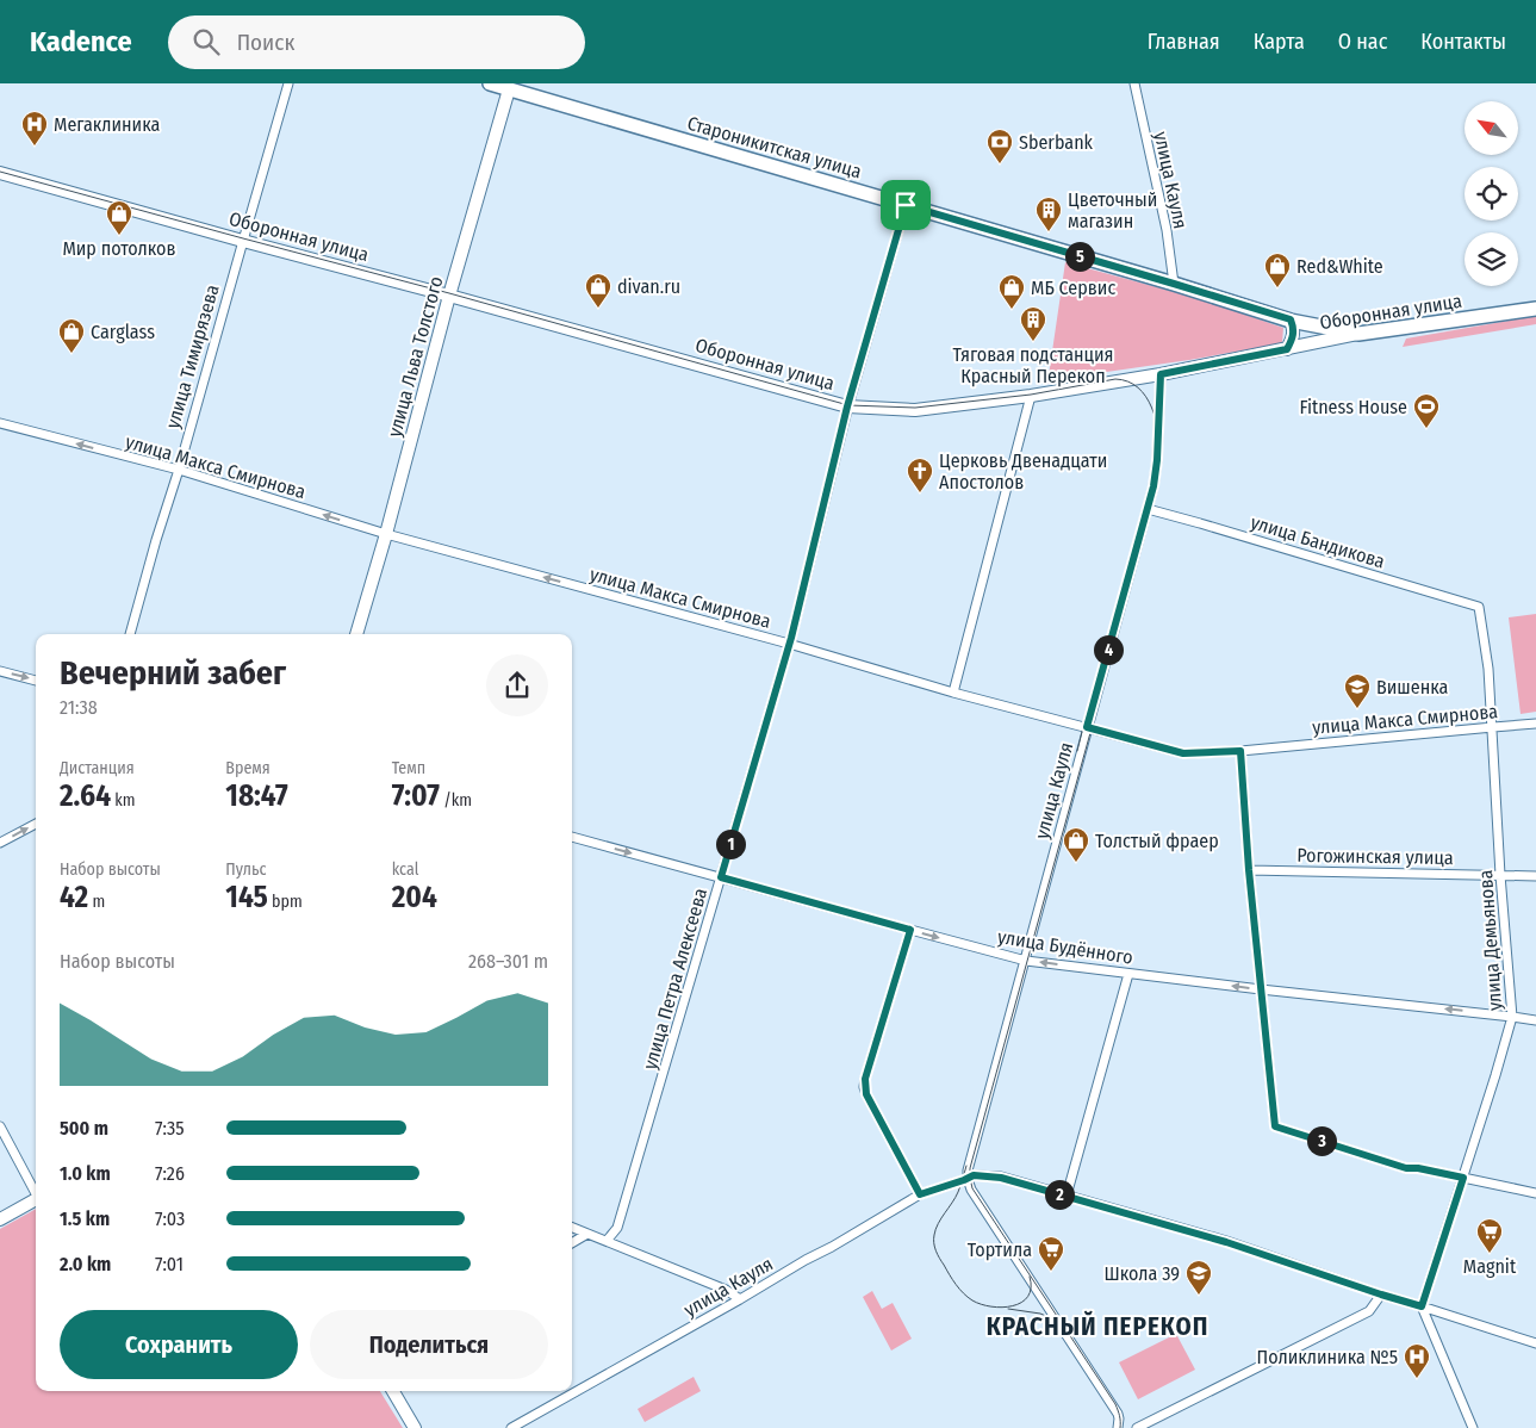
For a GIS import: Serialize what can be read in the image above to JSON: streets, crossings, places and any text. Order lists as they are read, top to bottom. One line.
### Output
{"streets":{"main road":["Староникитская улица","Оборонная улица","улица Льва Толстого"],"street":["улица Кауля","улица Тимирязева","улица Макса Смирнова","улица Бандикова","Рогожинская улица","улица Демьянова","улица Будённого","улица Петра Алексеева"]},"crossings":[["Староникитская улица","улица Кауля"],["Староникитская улица","Оборонная улица"],["Староникитская улица","улица Льва Толстого"],["Староникитская улица","улица Петра Алексеева"],["улица Кауля","Оборонная улица"],["улица Кауля","улица Макса Смирнова"],["улица Кауля","улица Бандикова"],["улица Кауля","улица Будённого"],["Оборонная улица","улица Тимирязева"],["Оборонная улица","улица Льва Толстого"],["Оборонная улица","улица Петра Алексеева"],["улица Тимирязева","улица Макса Смирнова"],["улица Льва Толстого","улица Макса Смирнова"],["улица Макса Смирнова","улица Демьянова"],["улица Макса Смирнова","улица Петра Алексеева"],["улица Бандикова","улица Демьянова"],["Рогожинская улица","улица Демьянова"],["улица Демьянова","улица Будённого"],["улица Будённого","улица Петра Алексеева"]],"one_way":["улица Макса Смирнова"],"districts":["КРАСНЫЙ ПЕРЕКОП"],"places":{"hospital":["Мегаклиника","Поликлиника №5"],"bank":["Sberbank"],"building":["Цветочный магазин","Тяговая подстанция Красный Перекоп"],"shop":["Мир потолков","Red&White","divan.ru","МБ Сервис","Carglass","Толстый фраер"],"sports":["Fitness House"],"church":["Церковь Двенадцати Апостолов"],"school or university":["Вишенка","Школа 39"],"supermarket":["Magnit","Тортила"]},"north":"top left","page":{"header":"Kadence","search":"Поиск","nav":["Главная","Карта","О нас","Контакты"],"pins":["5","4","1","3","2"],"heading":["Вечерний забег","21:38"],"stats":[["Дистанция","2.64 km"],["Время","18:47"],["Темп","7:07 /km"],["Набор высоты","42 m"],["Пульс","145 bpm"],["kcal","204"]],"chart":["Набор высоты","268–301 m"],"list":[{"name":"500 m","note":"7:35"},{"name":"1.0 km","note":"7:26"},{"name":"1.5 km","note":"7:03"},{"name":"2.0 km","note":"7:01"}],"buttons":["Сохранить","Поделиться"]}}
